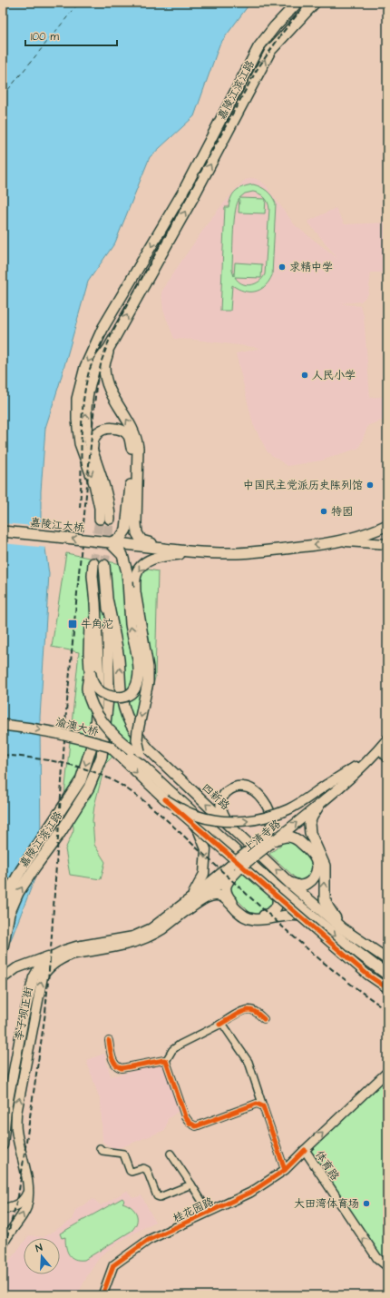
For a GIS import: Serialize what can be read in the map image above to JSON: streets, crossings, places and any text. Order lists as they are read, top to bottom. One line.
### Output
{"streets":{"main road":["嘉陵江滨江路","嘉陵江大桥","渝澳大桥","四新路","上清寺路","李子坝正街"],"street":["体育路","桂花园路"]},"crossings":[["嘉陵江滨江路","四新路"],["上清寺路","李子坝正街"],["体育路","桂花园路"]],"one_way":["嘉陵江大桥","渝澳大桥"],"places":{"other":["求精中学","人民小学","中国民主党派历史陈列馆","特园","大田湾体育场"],"transit":["牛角沱"]},"scale_bar":"100 m","north":"top"}
